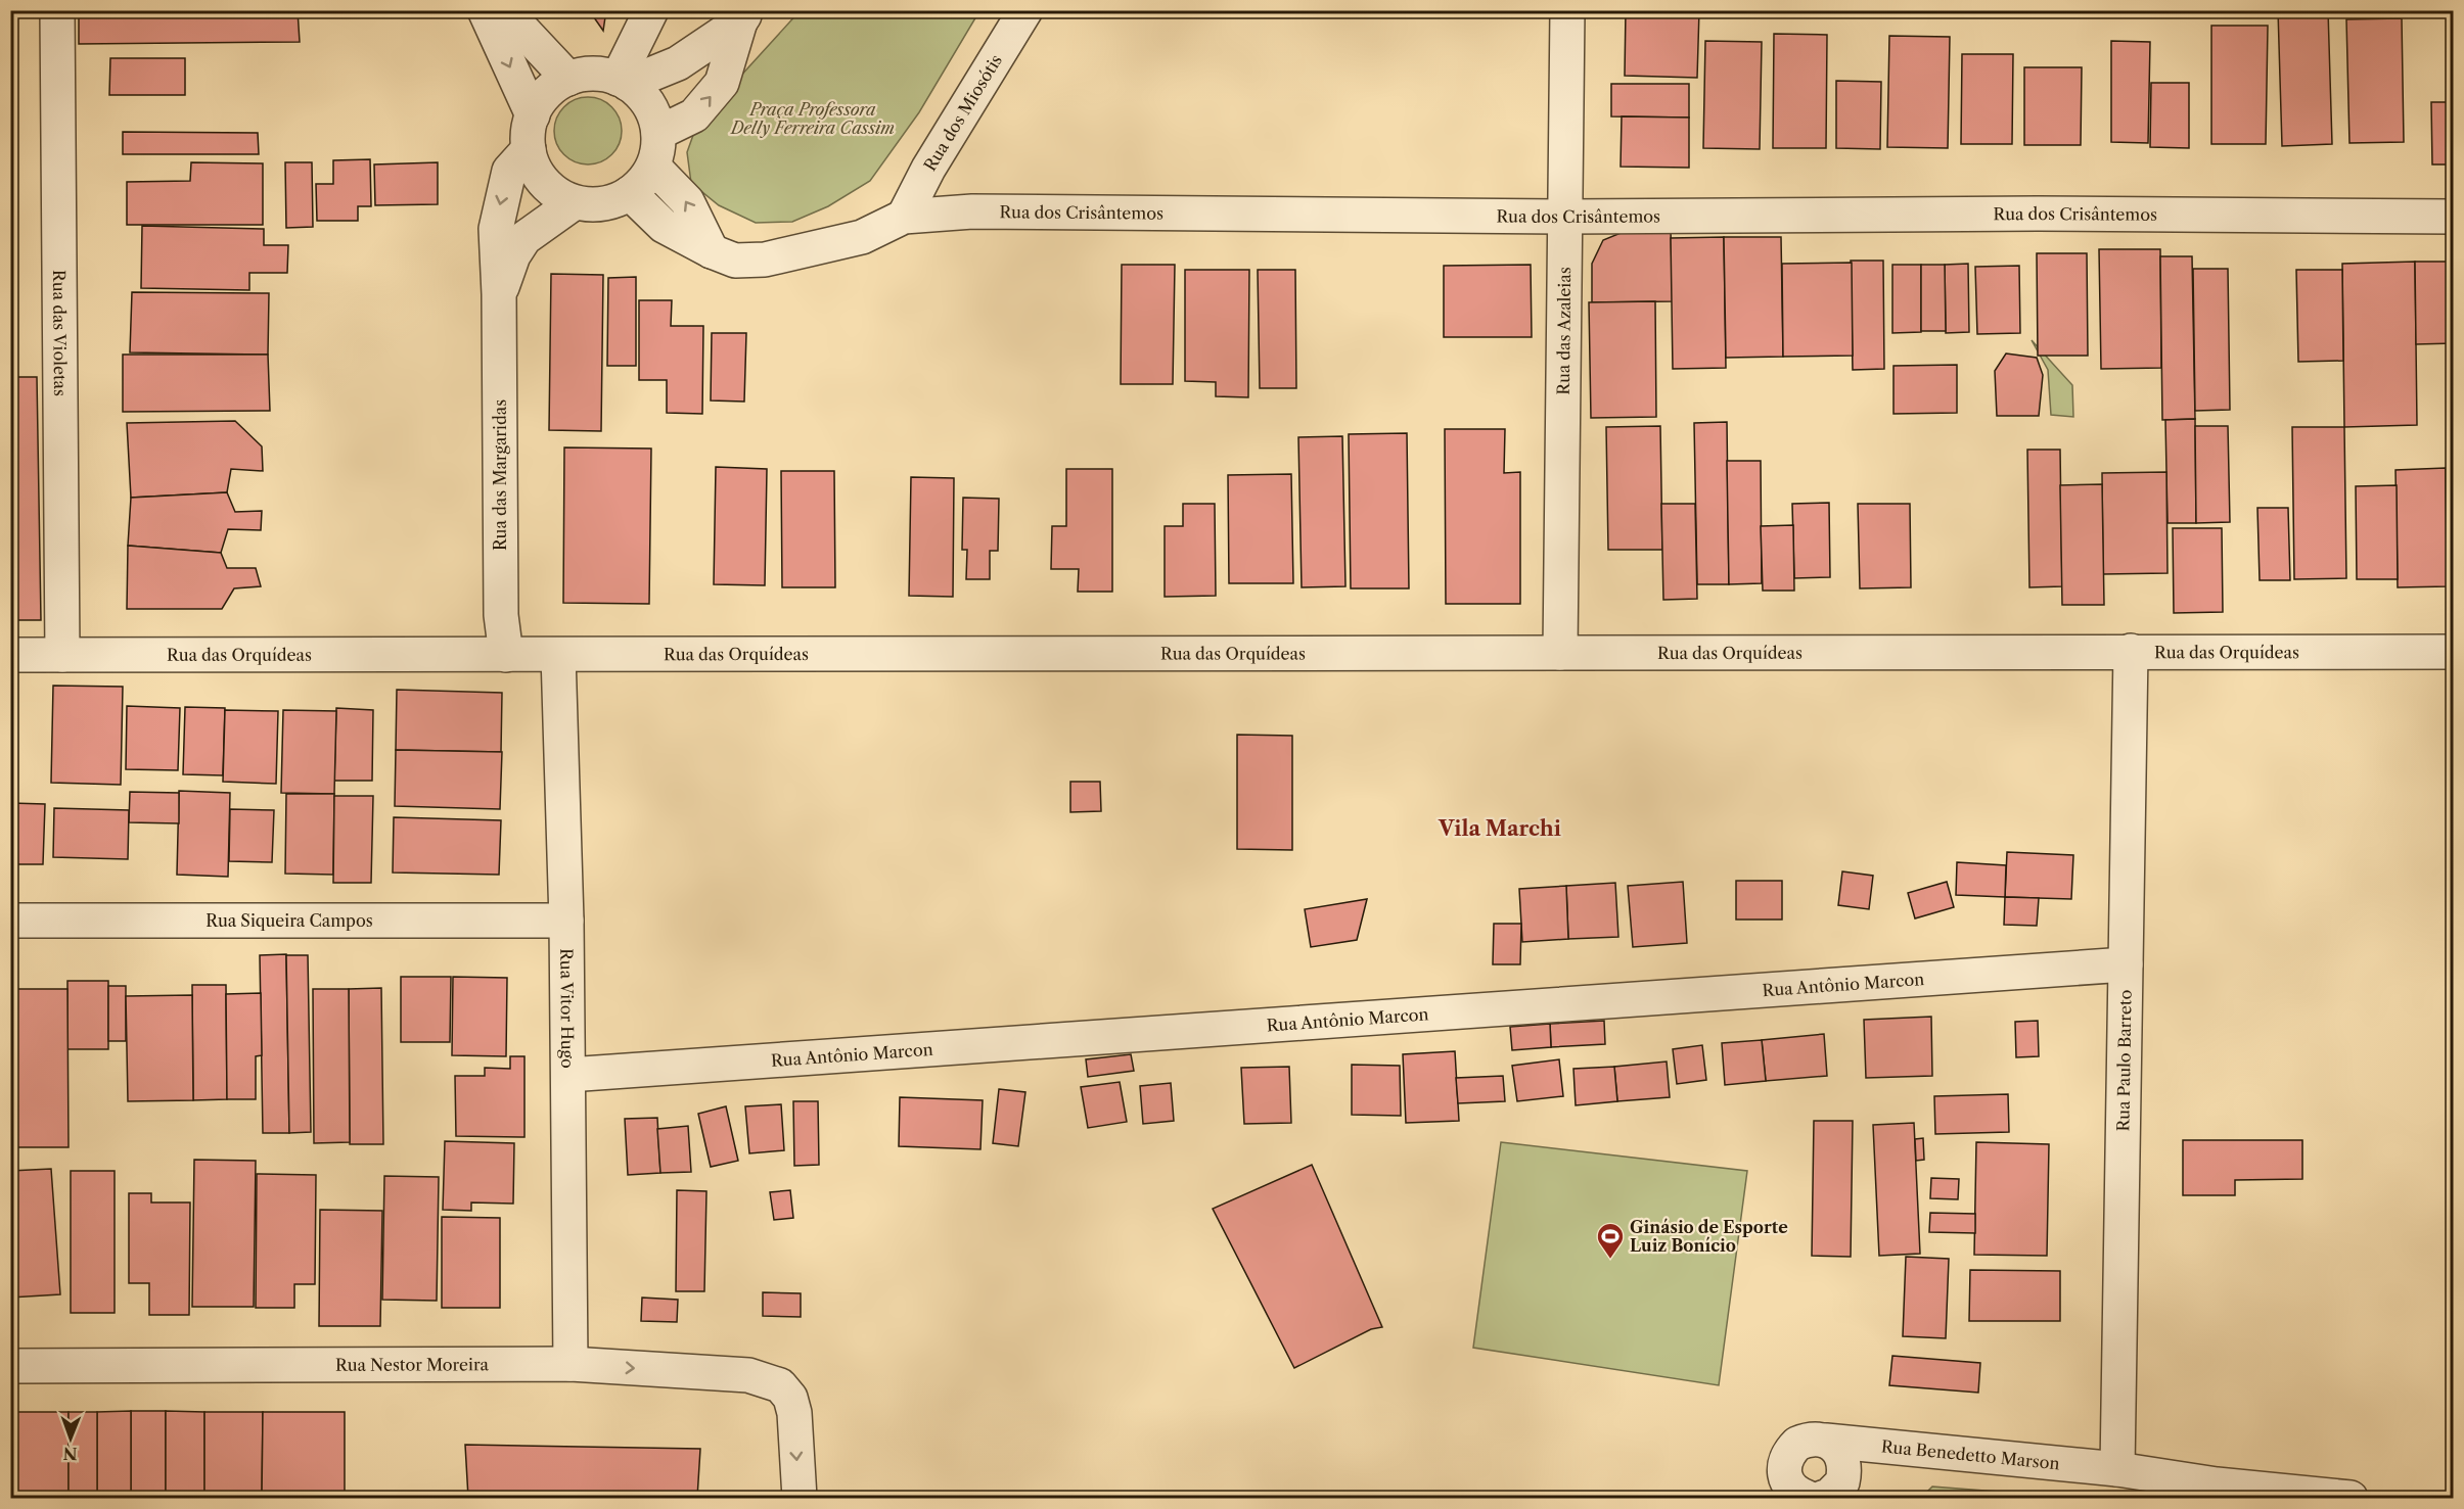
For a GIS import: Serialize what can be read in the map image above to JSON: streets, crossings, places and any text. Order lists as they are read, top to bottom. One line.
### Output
{"streets":{"street":["Rua dos Miosótis","Rua dos Crisântemos","Rua das Azaleias","Rua das Violetas","Rua das Margaridas","Rua das Orquídeas","Rua Siqueira Campos","Rua Antônio Marcon","Rua Vitor Hugo","Rua Paulo Barreto","Rua Nestor Moreira","Rua Benedetto Marson"]},"crossings":[["Rua dos Miosótis","Rua dos Crisântemos"],["Rua dos Crisântemos","Rua das Azaleias"],["Rua dos Crisântemos","Rua das Margaridas"],["Rua das Azaleias","Rua das Orquídeas"],["Rua das Violetas","Rua das Orquídeas"],["Rua das Margaridas","Rua das Orquídeas"],["Rua das Orquídeas","Rua Vitor Hugo"],["Rua das Orquídeas","Rua Paulo Barreto"],["Rua Siqueira Campos","Rua Vitor Hugo"],["Rua Antônio Marcon","Rua Vitor Hugo"],["Rua Antônio Marcon","Rua Paulo Barreto"],["Rua Vitor Hugo","Rua Nestor Moreira"],["Rua Paulo Barreto","Rua Benedetto Marson"]],"districts":["Vila Marchi"],"parks":["Praça Professora Delly Ferreira Cassim"],"places":{"sports":["Ginásio de Esporte Luiz Bonício"]},"north":"bottom"}
